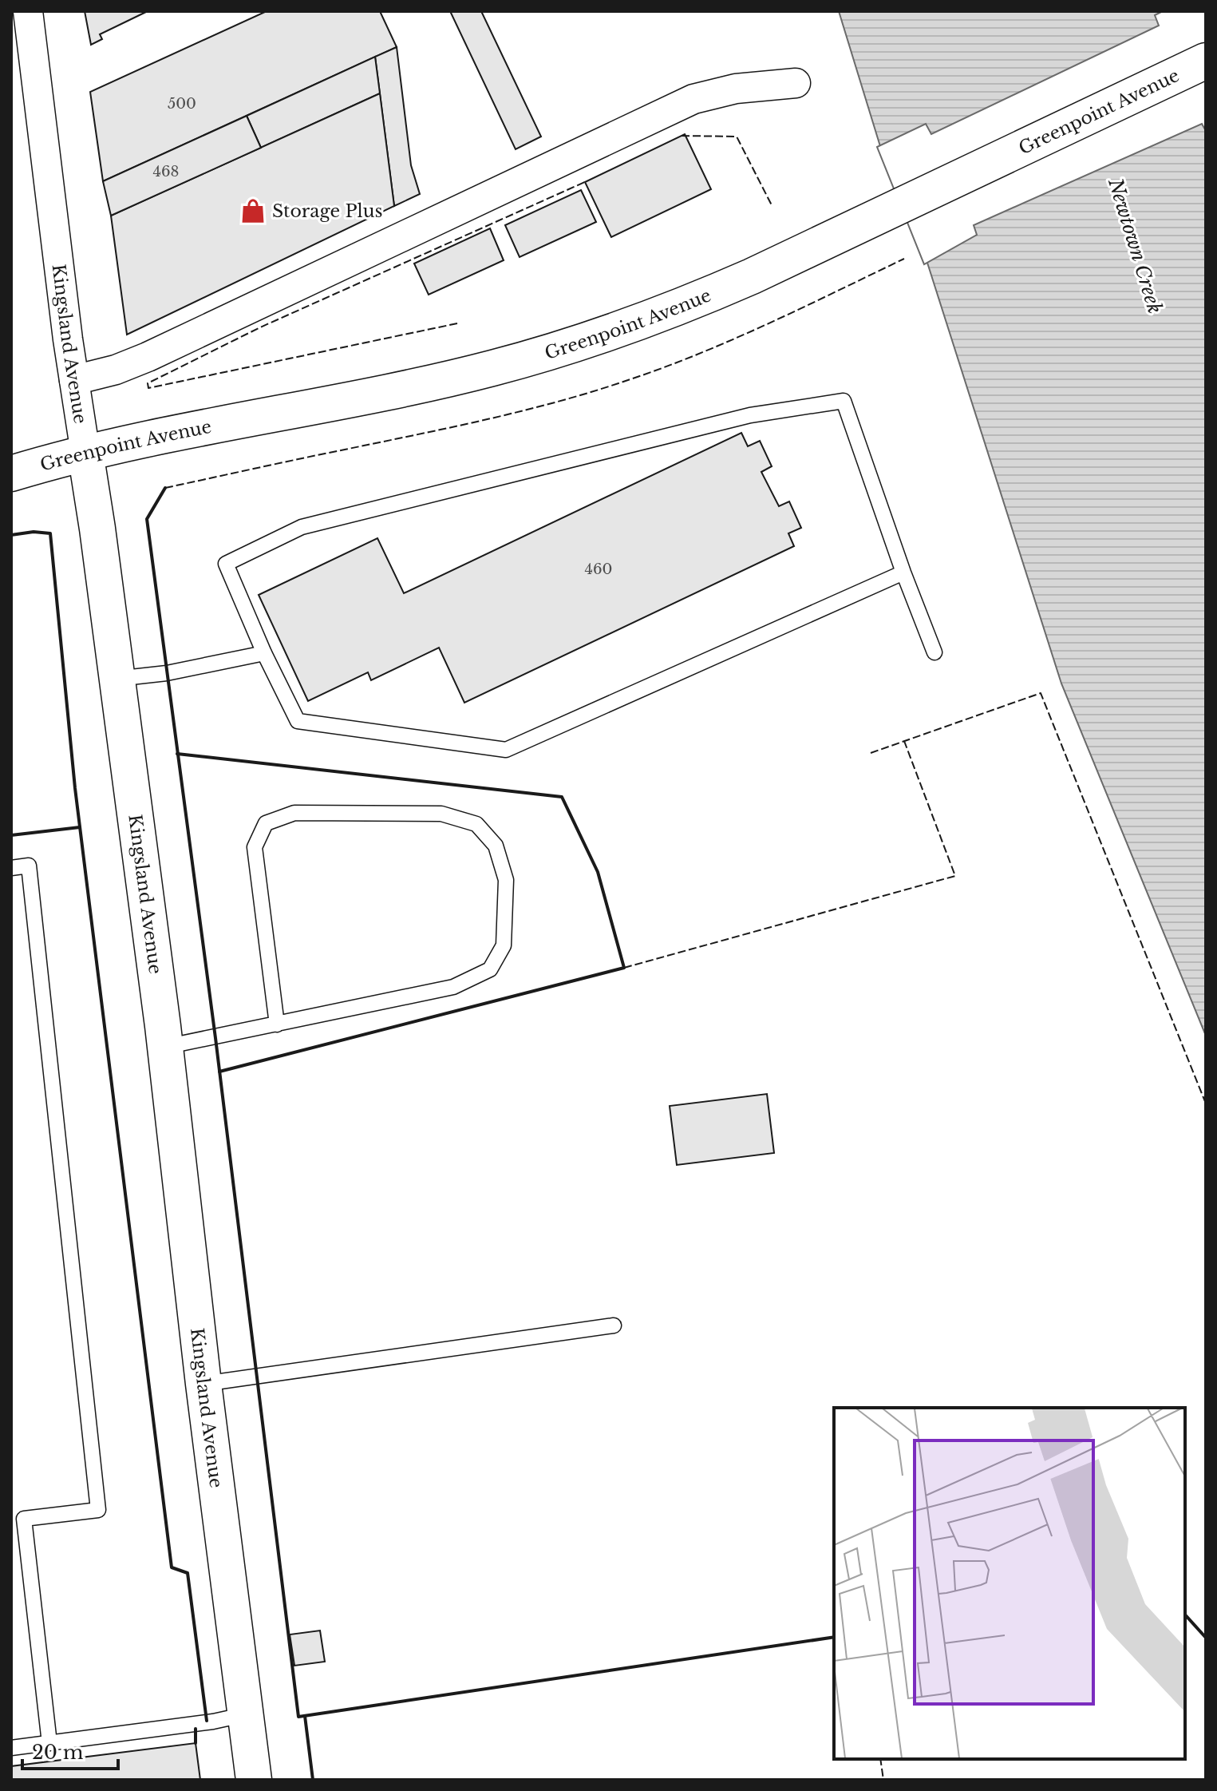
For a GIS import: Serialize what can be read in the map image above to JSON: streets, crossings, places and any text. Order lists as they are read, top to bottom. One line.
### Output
{"streets":{"main road":["Greenpoint Avenue","Kingsland Avenue"]},"crossings":[["Greenpoint Avenue","Kingsland Avenue"]],"water":["Newtown Creek"],"places":{"shop":["Storage Plus"]},"house_numbers":["500","468","460"],"scale_bar":"20 m"}
